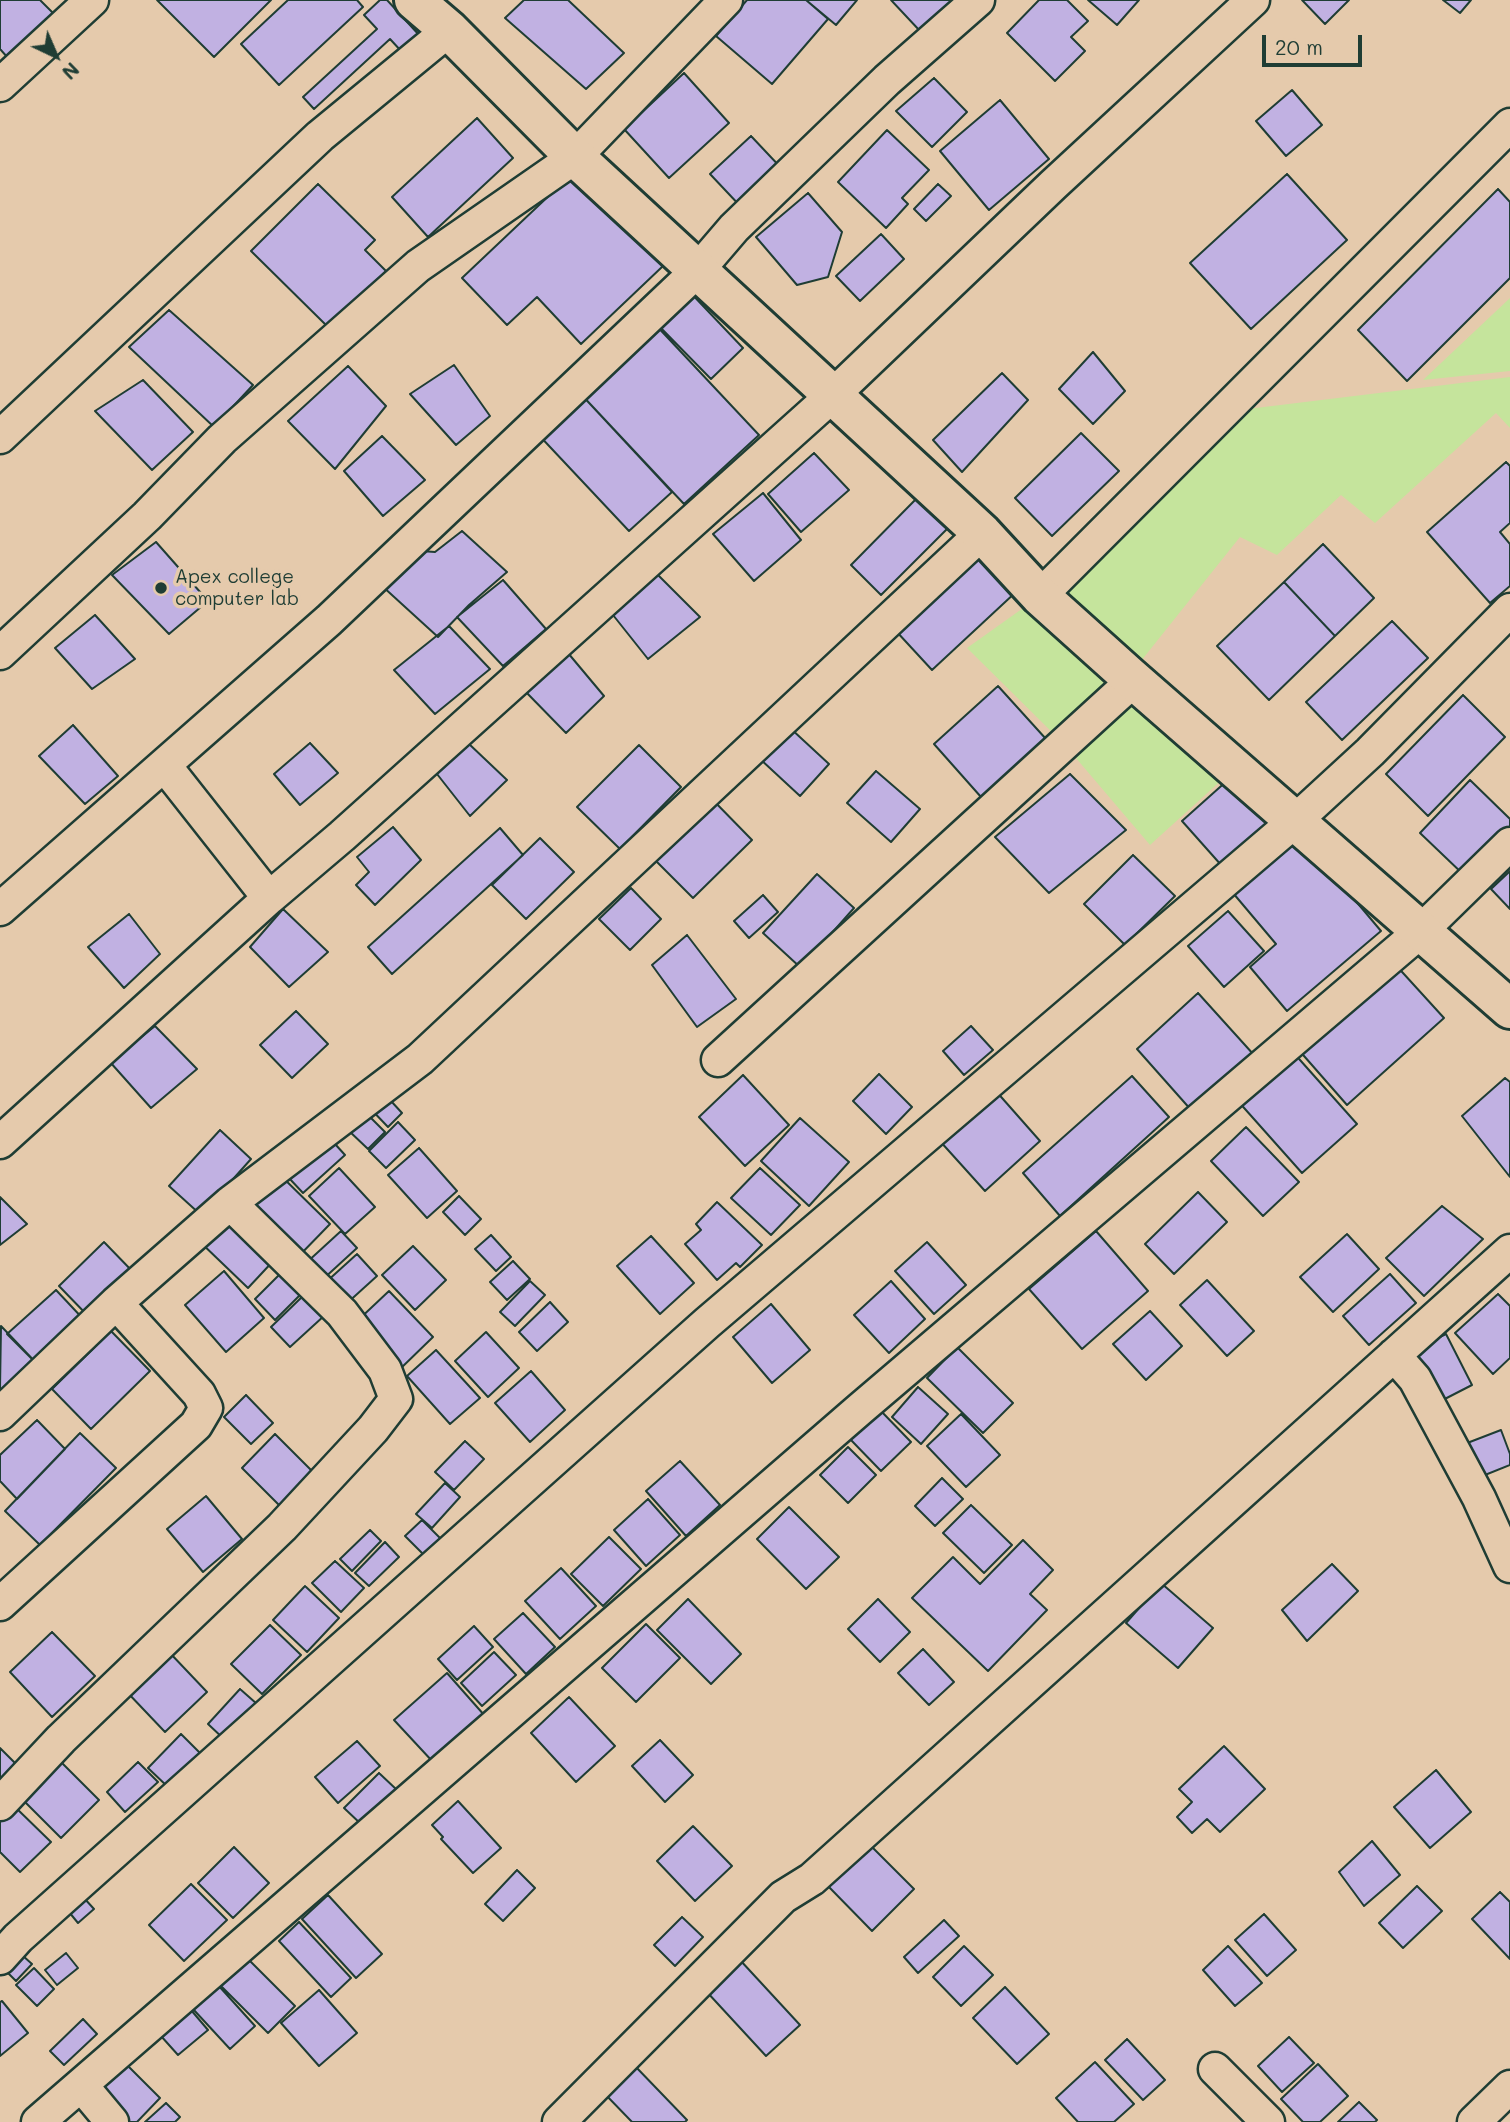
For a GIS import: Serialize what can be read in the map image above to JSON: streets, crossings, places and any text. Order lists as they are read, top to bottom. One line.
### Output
{"places":["Apex college computer lab"],"scale_bar":"20 m","north":"bottom right"}
